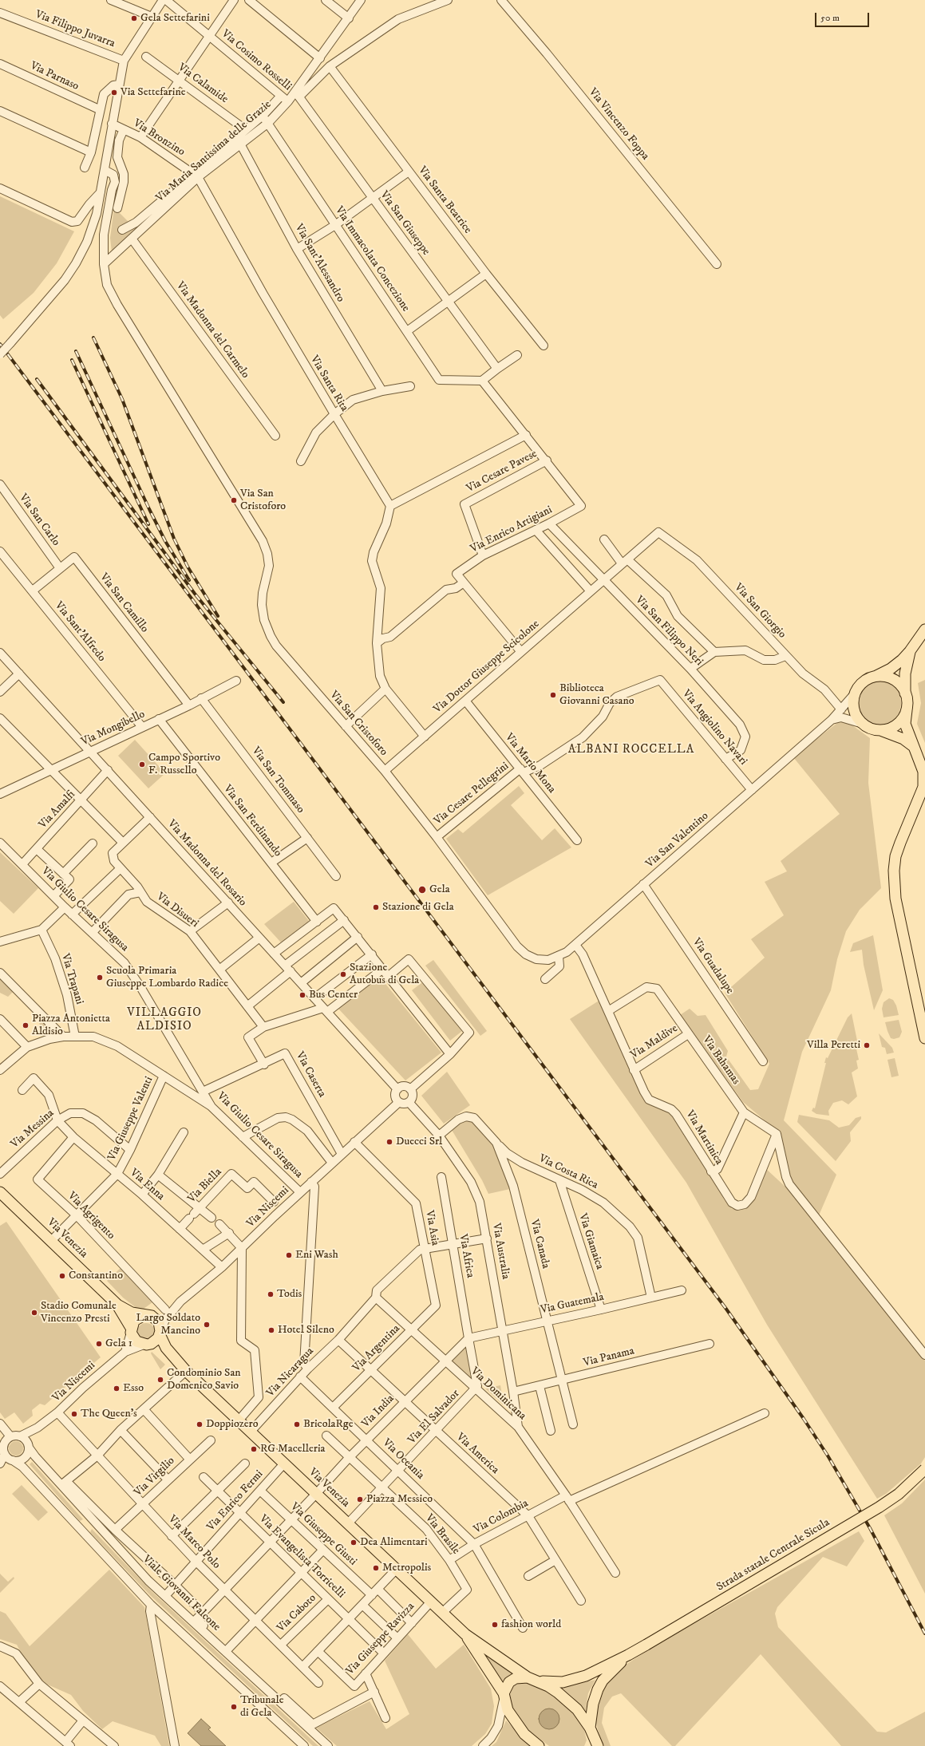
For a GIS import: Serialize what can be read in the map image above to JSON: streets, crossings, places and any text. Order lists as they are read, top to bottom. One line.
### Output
{"streets":{"main road":["Via Venezia","Strada statale Centrale Sicula"],"street":["Via Filippo Juvarra","Via Cosimo Rosselli","Via Parnaso","Via Calamide","Via Vincenzo Foppa","Via Bronzino","Via Maria Santissima delle Grazie","Via Santa Beatrice","Via San Giuseppe","Via Immacolata Concezione","Via Sant'Alessandro","Via Madonna del Carmelo","Via Santa Rita","Via Cesare Pavese","Via San Carlo","Via Enrico Artigiani","Via San Camillo","Via San Giorgio","Via San Filippo Neri","Via Sant'Alfredo","Via Dottor Giuseppe Scicolone","Via San Cristoforo","Via Angiolino Navari","Via Mongibello","Via Mario Mona","Via San Tommaso","Via Cesare Pellegrini","Via Amalfi","Via San Ferdinando","Via San Valentino","Via Madonna del Rosario","Via Giulio Cesare Siragusa","Via Disueri","Via Guadalupe","Via Trapani","Via Maldive","Via Bahamas","Via Caserta","Via Giuseppe Valenti","Via Messina","Via Martinica","Via Costa Rica","Via Enna","Via Biella","Via Niscemi","Via Agrigento","Via Asia","Via Giamaica","Via Canada","Via Australia","Via Africa","Via Guatemala","Via Argentina","Via Panama","Via Nicaragua","Via Dominicana","Via India","Via El Salvador","Via America","Via Oceania","Via Virgilio","Via Enrico Fermi","Via Colombia","Via Giuseppe Giusti","Via Brasile","Via Marco Polo","Via Evangelista Torricelli","Viale Giovanni Falcone","Via Caboto","Via Giuseppe Ravizza"]},"crossings":[["Via Cosimo Rosselli","Via Maria Santissima delle Grazie"],["Via Calamide","Via Maria Santissima delle Grazie"],["Via Bronzino","Via Maria Santissima delle Grazie"],["Via Bronzino","Via Santa Rita"],["Via Maria Santissima delle Grazie","Via Santa Beatrice"],["Via Maria Santissima delle Grazie","Via San Giuseppe"],["Via Maria Santissima delle Grazie","Via Immacolata Concezione"],["Via Maria Santissima delle Grazie","Via Sant'Alessandro"],["Via Maria Santissima delle Grazie","Via Madonna del Carmelo"],["Via Maria Santissima delle Grazie","Via Santa Rita"],["Via Maria Santissima delle Grazie","Via San Cristoforo"],["Via Cesare Pavese","Via Enrico Artigiani"],["Via San Carlo","Via San Camillo"],["Via Enrico Artigiani","Via San Filippo Neri"],["Via San Camillo","Via Sant'Alfredo"],["Via San Camillo","Via Mongibello"],["Via San Giorgio","Via Dottor Giuseppe Scicolone"],["Via San Giorgio","Via San Valentino"],["Via San Filippo Neri","Via Dottor Giuseppe Scicolone"],["Via San Filippo Neri","Via Angiolino Navari"],["Via Sant'Alfredo","Via Mongibello"],["Via Dottor Giuseppe Scicolone","Via San Cristoforo"],["Via Dottor Giuseppe Scicolone","Via Mario Mona"],["Via San Cristoforo","Via Cesare Pellegrini"],["Via San Cristoforo","Via San Valentino"],["Via Angiolino Navari","Via Cesare Pellegrini"],["Via Angiolino Navari","Via San Valentino"],["Via Mongibello","Via San Tommaso"],["Via Mongibello","Via San Ferdinando"],["Via Mongibello","Via Madonna del Rosario"],["Via Mario Mona","Via Cesare Pellegrini"],["Via Amalfi","Via Madonna del Rosario"],["Via Amalfi","Via Giulio Cesare Siragusa"],["Via San Valentino","Via Guadalupe"],["Via San Valentino","Via Martinica"],["Via Madonna del Rosario","Via Disueri"],["Via Madonna del Rosario","Via Niscemi"],["Via Madonna del Rosario","Via Australia"],["Via Giulio Cesare Siragusa","Via Caserta"],["Via Giulio Cesare Siragusa","Via Niscemi"],["Via Maldive","Via Bahamas"],["Via Maldive","Via Martinica"],["Via Bahamas","Via Martinica"],["Via Caserta","Via Niscemi"],["Via Giuseppe Valenti","Via Messina"],["Via Giuseppe Valenti","Via Enna"],["Via Giuseppe Valenti","Via Agrigento"],["Via Giuseppe Valenti","Via Venezia"],["Via Messina","Via Enna"],["Via Costa Rica","Via Giamaica"],["Via Costa Rica","Via Canada"],["Via Costa Rica","Via Guatemala"],["Via Enna","Via Biella"],["Via Enna","Via Niscemi"],["Via Enna","Via Agrigento"],["Via Niscemi","Via Asia"],["Via Niscemi","Via Australia"],["Via Niscemi","Via Marco Polo"],["Via Niscemi","Viale Giovanni Falcone"],["Via Asia","Via Argentina"],["Via Asia","Via Nicaragua"],["Via Venezia","Via Nicaragua"],["Via Venezia","Via India"],["Via Venezia","Via Enrico Fermi"],["Via Venezia","Via Brasile"],["Via Venezia","Strada statale Centrale Sicula"],["Via Venezia","Via Giuseppe Ravizza"],["Via Giamaica","Via Guatemala"],["Via Canada","Via Australia"],["Via Canada","Via Guatemala"],["Via Canada","Via Panama"],["Via Australia","Via Guatemala"],["Via Australia","Via Panama"],["Via Australia","Via Dominicana"],["Via Africa","Via Guatemala"],["Via Africa","Via Dominicana"],["Via Africa","Via India"],["Via Africa","Via El Salvador"],["Via Guatemala","Via India"],["Via Argentina","Via Dominicana"],["Via Argentina","Via America"],["Via Argentina","Via Oceania"],["Via Nicaragua","Via Dominicana"],["Via Nicaragua","Via America"],["Via Nicaragua","Via Oceania"],["Via Dominicana","Via India"],["Via Dominicana","Via El Salvador"],["Via Dominicana","Via Colombia"],["Via India","Via America"],["Via India","Via Oceania"],["Via India","Via Giuseppe Giusti"],["Via India","Via Brasile"],["Via India","Via Marco Polo"],["Via India","Via Evangelista Torricelli"],["Via El Salvador","Via America"],["Via El Salvador","Via Oceania"],["Via El Salvador","Via Brasile"],["Via America","Via Colombia"],["Via Oceania","Via Colombia"],["Via Virgilio","Via Marco Polo"],["Via Enrico Fermi","Via Giuseppe Giusti"],["Via Enrico Fermi","Via Marco Polo"],["Via Enrico Fermi","Via Evangelista Torricelli"],["Via Enrico Fermi","Viale Giovanni Falcone"],["Via Colombia","Via Brasile"],["Via Giuseppe Giusti","Via Giuseppe Ravizza"],["Via Marco Polo","Via Caboto"],["Via Evangelista Torricelli","Via Caboto"],["Via Evangelista Torricelli","Via Giuseppe Ravizza"]],"districts":["ALBANI ROCCELLA","VILLAGGIO ALDISIO"],"places":["Gela Settefarini","Via Settefarine","Via San Cristoforo","Biblioteca Giovanni Casano","Campo Sportivo F. Russello","Gela","Stazione di Gela","Stazione Autobus di Gela","Scuola Primaria Giuseppe Lombardo Radice","Bus Center","Piazza Antonietta Aldisio","Villa Peretti","Duecci Srl","Eni Wash","Constantino","Todis","Stadio Comunale Vincenzo Presti","Largo Soldato Mancino","Hotel Sileno","Gela 1","Condominio San Domenico Savio","Esso","The Queen's","Doppiozero","BricolaRge","RG Macelleria","Piazza Messico","Dea Alimentari","Metropolis","fashion world","Tribunale di Gela"],"scale_bar":"50 m"}
